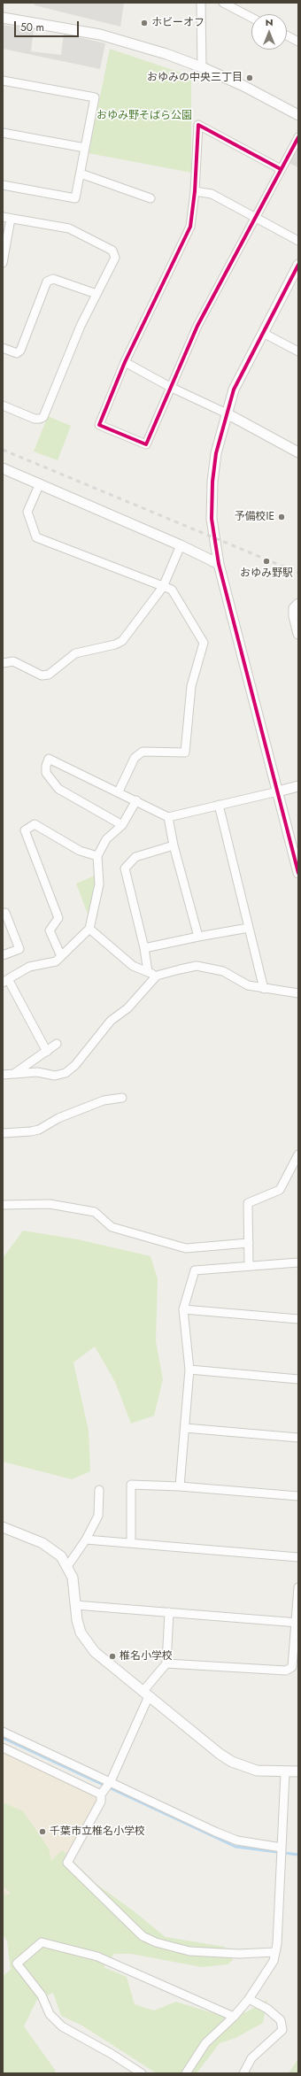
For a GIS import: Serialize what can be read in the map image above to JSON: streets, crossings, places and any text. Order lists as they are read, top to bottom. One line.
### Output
{"parks":["おゆみ野そばら公園"],"places":["ホビーオフ","おゆみの中央三丁目","予備校IE","おゆみ野駅","椎名小学校","千葉市立椎名小学校"],"scale_bar":"50 m","north":"top"}
